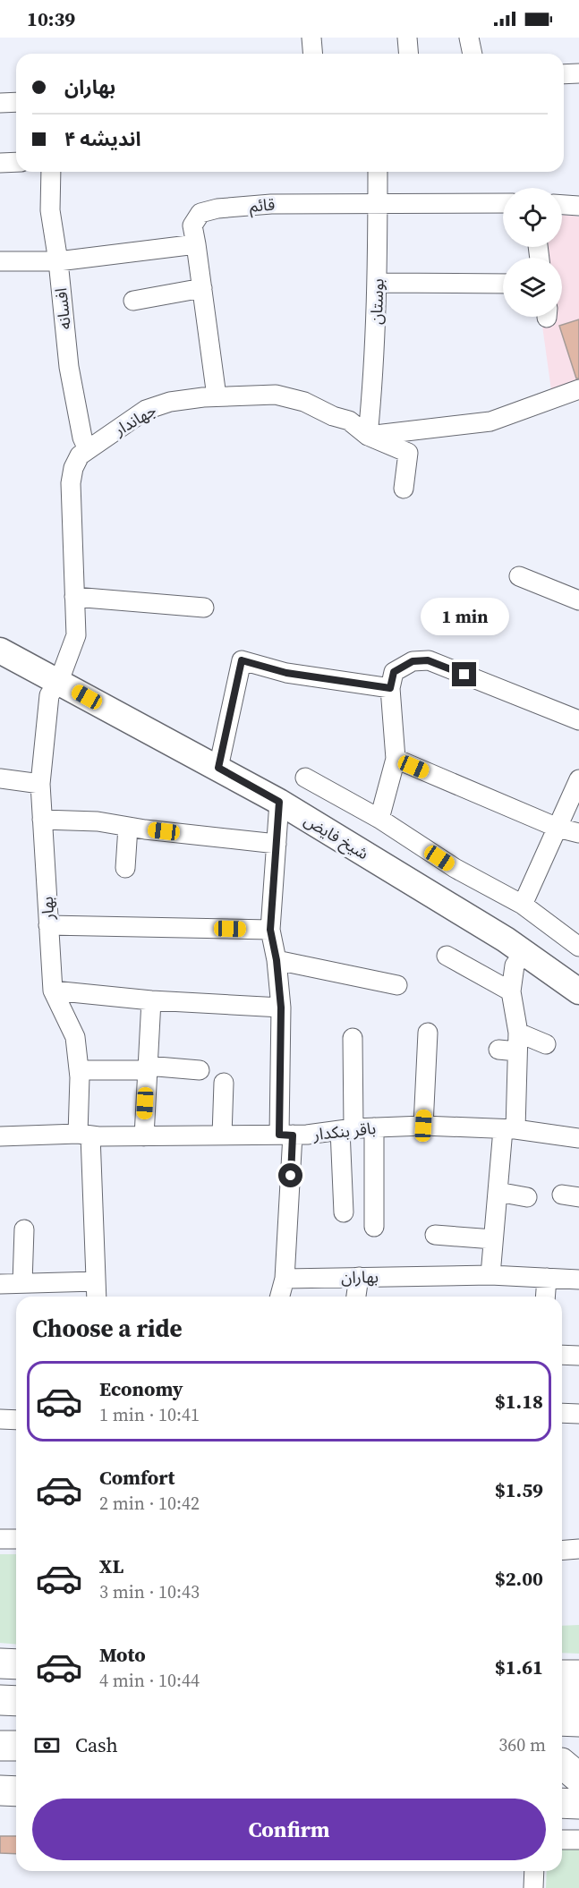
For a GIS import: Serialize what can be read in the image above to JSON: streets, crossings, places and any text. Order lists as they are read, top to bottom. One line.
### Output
{"streets":{"street":["قائم","بوستان","افسانه","جهاندار","شیخ فایض","بهار","باقر بنکدار","بهاران"]},"crossings":[["قائم","بوستان"],["قائم","جهاندار"],["بوستان","جهاندار"],["افسانه","جهاندار"],["جهاندار","شیخ فایض"],["جهاندار","بهار"],["شیخ فایض","بهار"],["بهار","باقر بنکدار"]],"page":{"status":"10:39","banner":["بهاران","اندیشه ۴"],"bubble":"1 min","heading":"Choose a ride","list":[{"name":"Economy","note":"1 min · 10:41","value":"$1.18"},{"name":"Comfort","note":"2 min · 10:42","value":"$1.59"},{"name":"XL","note":"3 min · 10:43","value":"$2.00"},{"name":"Moto","note":"4 min · 10:44","value":"$1.61"}],"pay":["Cash","360 m"],"buttons":"Confirm"}}
